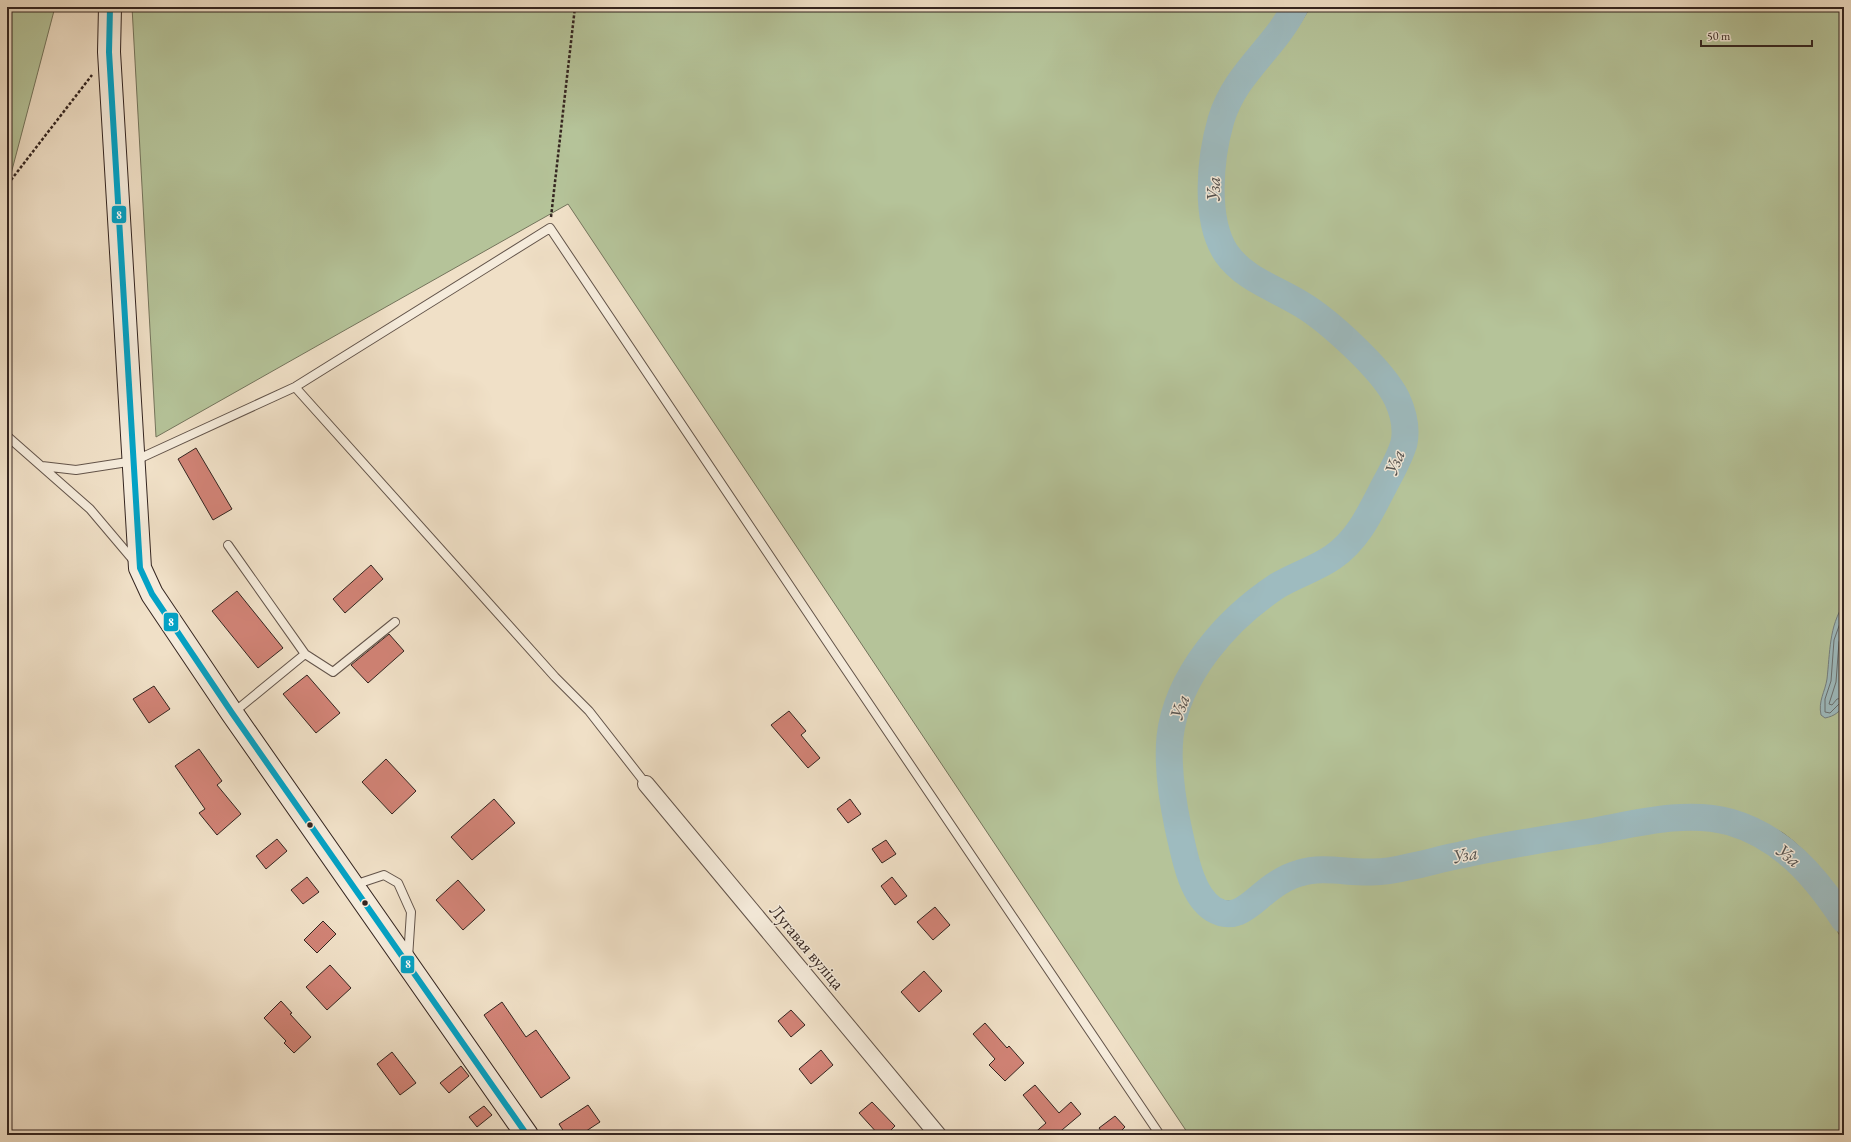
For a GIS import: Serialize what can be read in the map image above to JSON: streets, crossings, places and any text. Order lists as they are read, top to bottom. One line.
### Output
{"streets":{"street":["Лугавая вуліца"]},"water":["Уза"],"lines":["transit line 8"],"scale_bar":"50 m"}
